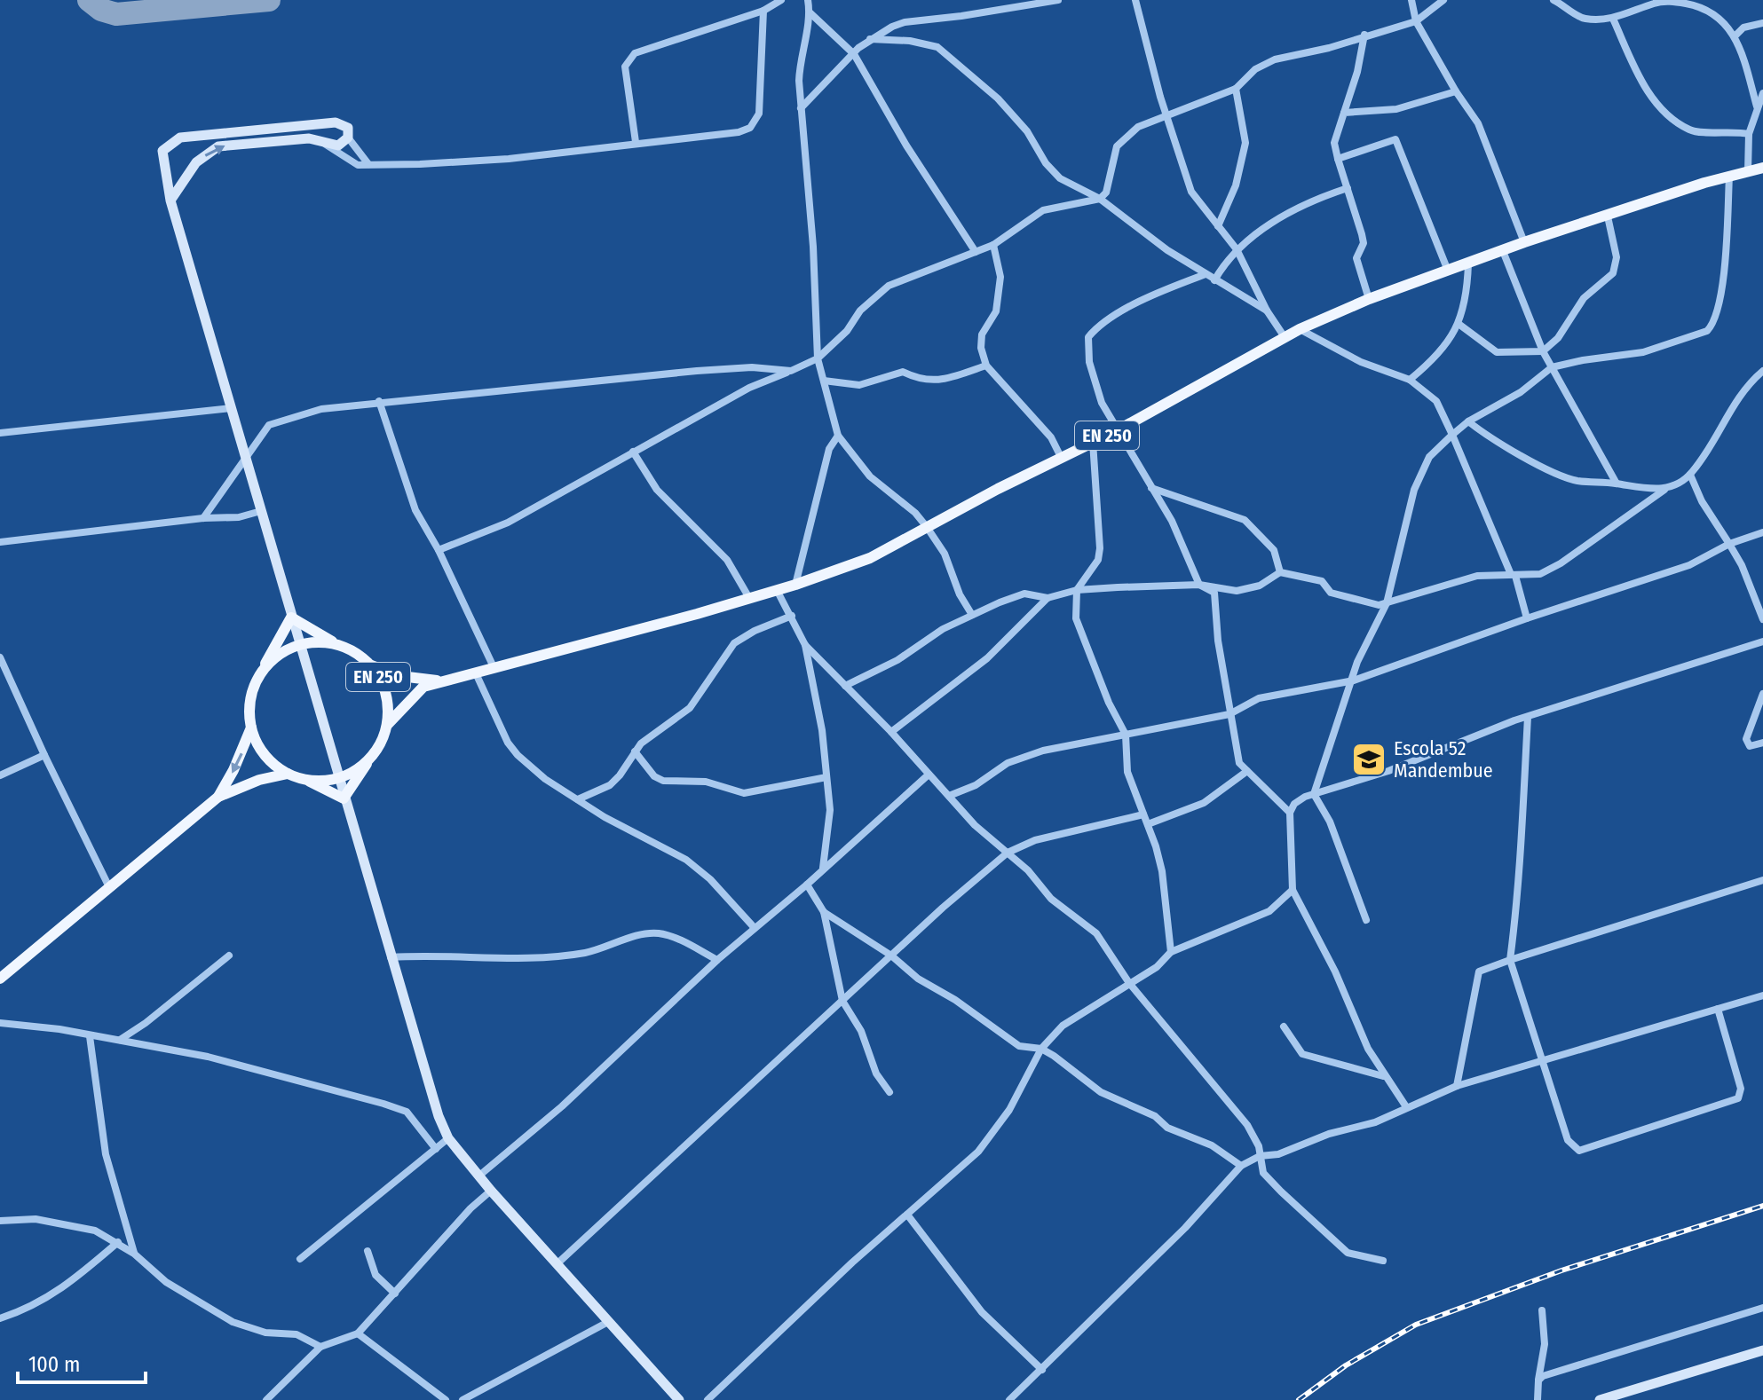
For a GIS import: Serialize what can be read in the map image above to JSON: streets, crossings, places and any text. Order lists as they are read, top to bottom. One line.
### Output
{"streets":{"main road":["EN 250"]},"places":{"school or university":["Escola 52 Mandembue"]},"scale_bar":"100 m"}
